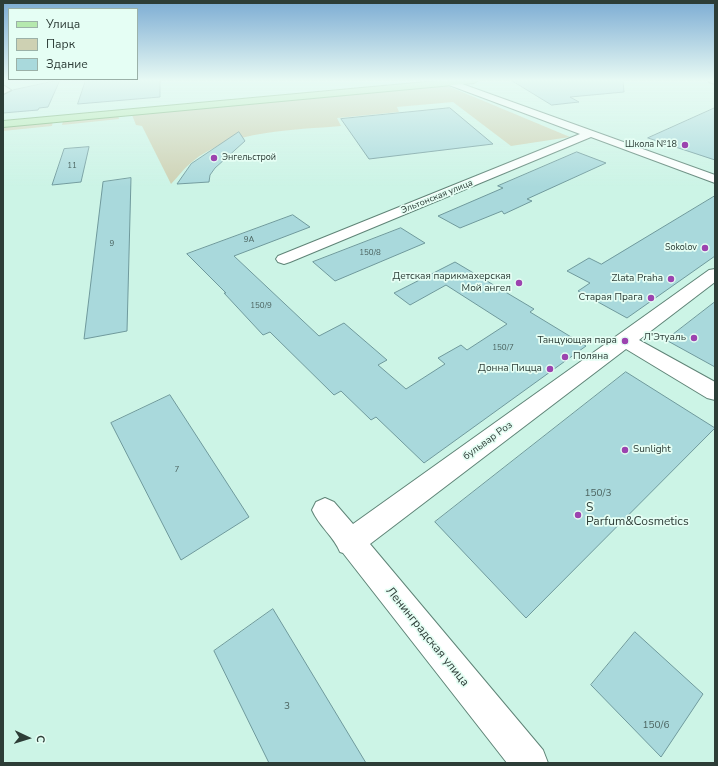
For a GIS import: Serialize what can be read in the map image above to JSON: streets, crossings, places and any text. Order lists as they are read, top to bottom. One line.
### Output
{"streets":{"street":["Эльтонская улица","бульвар Роз","Ленинградская улица"]},"crossings":[["бульвар Роз","Ленинградская улица"]],"places":["Школа №18","Энгельстрой","Sokolov","Zlata Praha","Детская парикмахерская Мой ангел","Старая Прага","Л'Этуаль","Танцующая пара","Поляна","Донна Пицца","Sunlight","S Parfum&Cosmetics"],"house_numbers":["11","9А","9","150/8","150/9","150/7","7","150/3","3","150/6"],"legend":["Улица","Парк","Здание"],"north":"right"}
